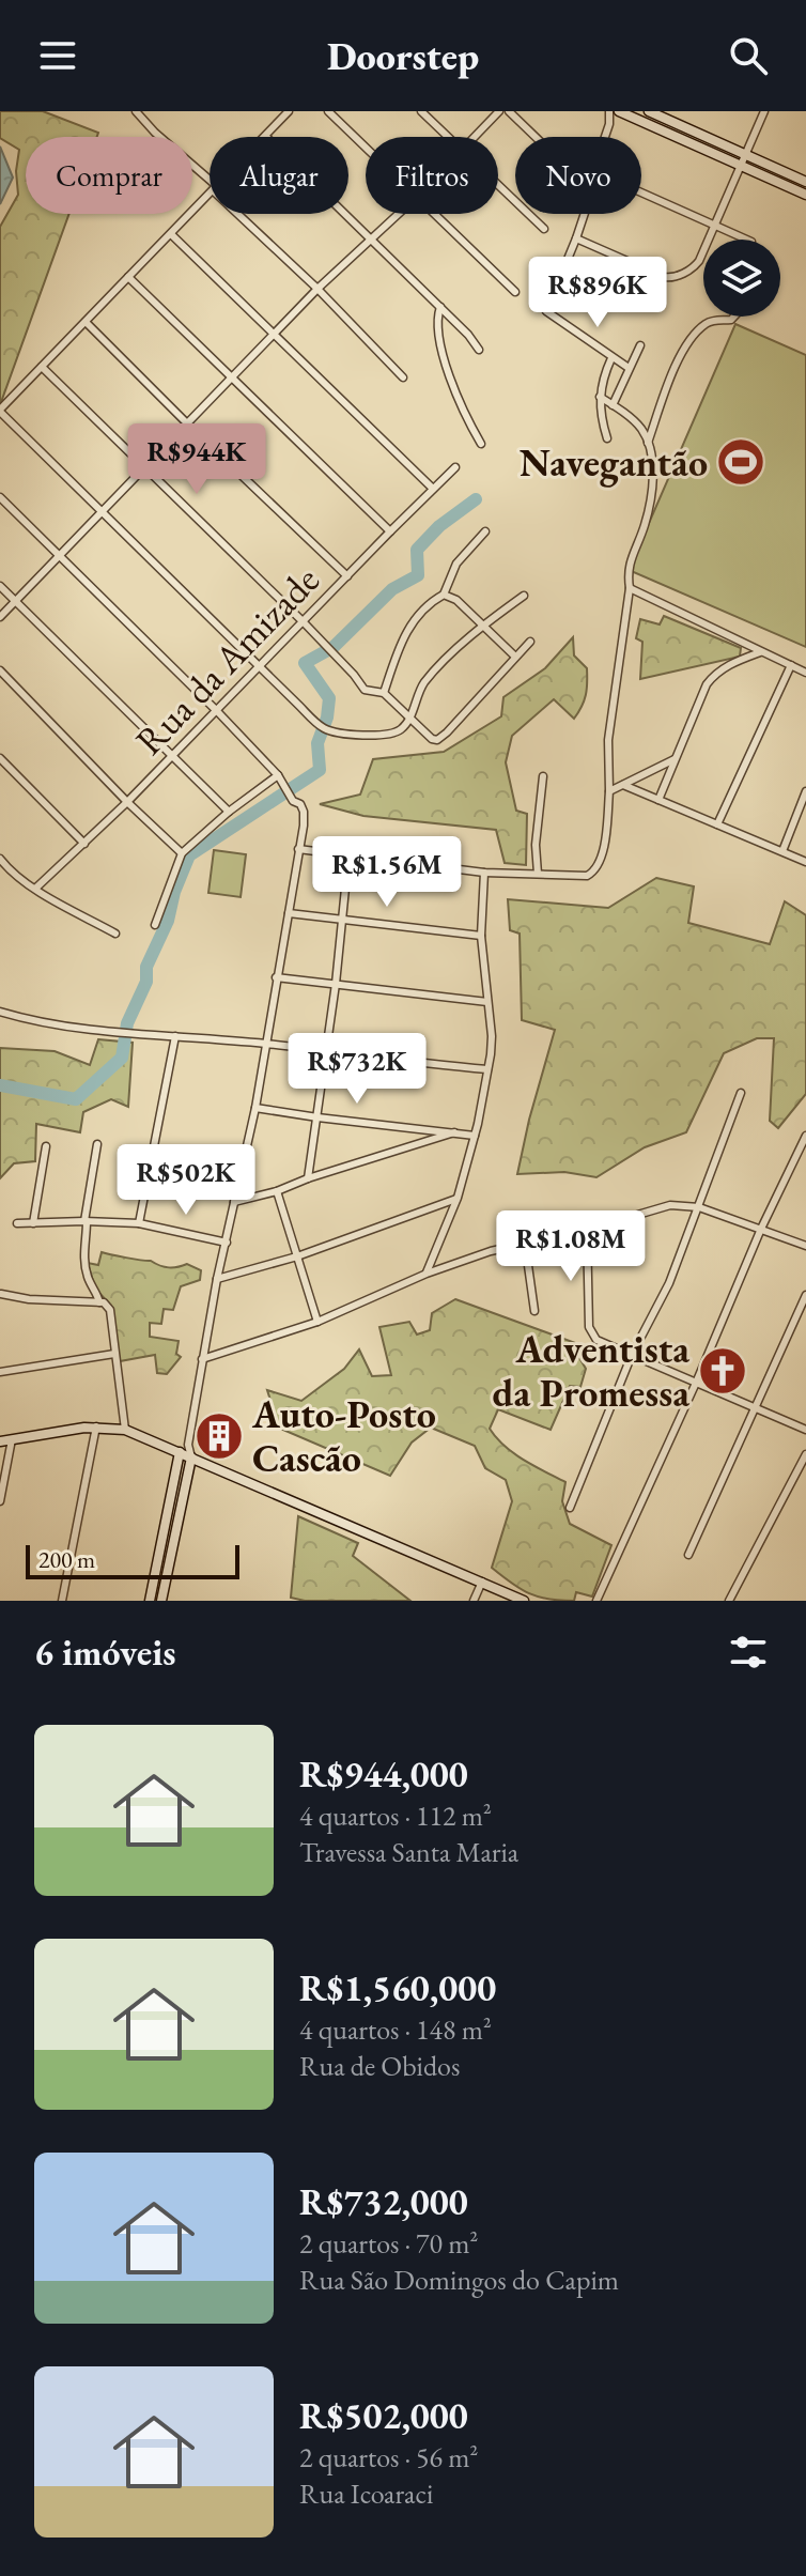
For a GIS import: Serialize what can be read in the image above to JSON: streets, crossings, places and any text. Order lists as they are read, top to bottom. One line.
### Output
{"streets":{"street":["Rua da Amizade"]},"places":{"sports":["Navegantão"],"church":["Adventista da Promessa"],"building":["Auto-Posto Cascão"]},"scale_bar":"200 m","page":{"header":"Doorstep","chip":["Comprar","Alugar","Filtros","Novo"],"price":["R$896K","R$944K","R$1.56M","R$732K","R$502K","R$1.08M"],"scale":"200 m","heading":"6 imóveis","list":[{"name":"R$944,000","note":"4 quartos · 112 m² · Travessa Santa Maria"},{"name":"R$1,560,000","note":"4 quartos · 148 m² · Rua de Obidos"},{"name":"R$732,000","note":"2 quartos · 70 m² · Rua São Domingos do Capim"},{"name":"R$502,000","note":"2 quartos · 56 m² · Rua Icoaraci"}]}}
